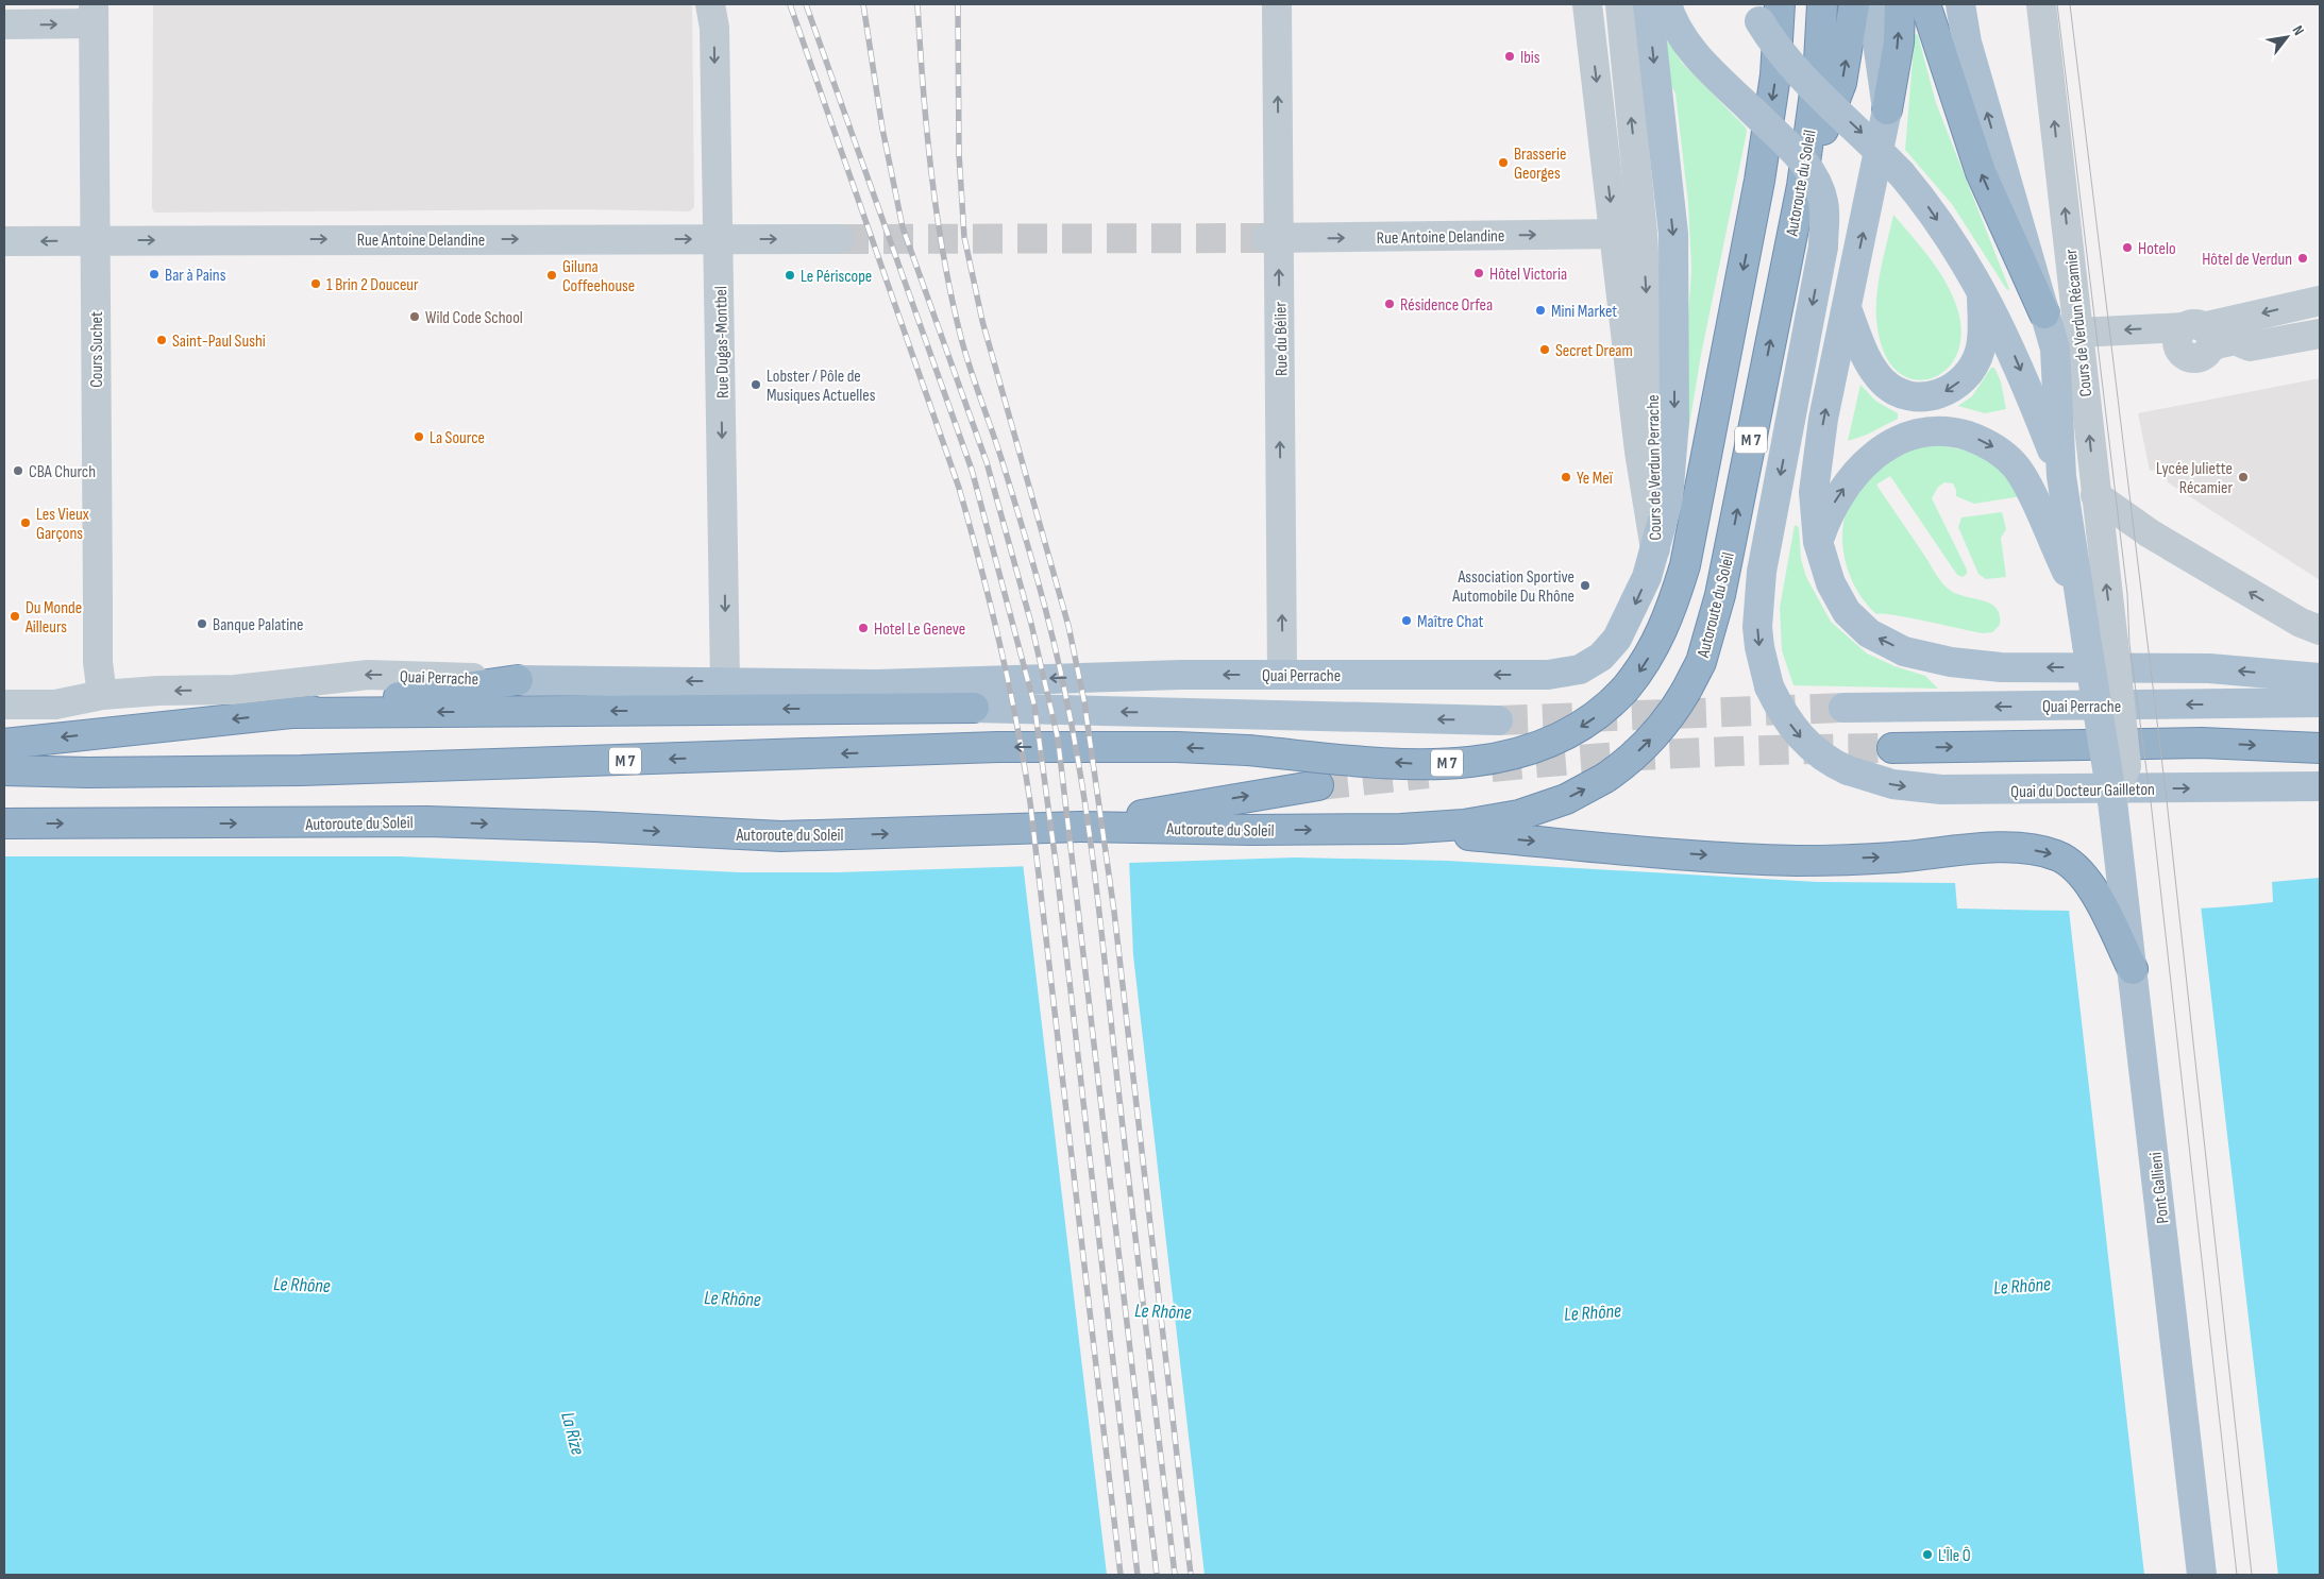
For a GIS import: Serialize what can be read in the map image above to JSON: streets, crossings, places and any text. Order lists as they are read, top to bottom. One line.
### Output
{"streets":{"highway":["Autoroute du Soleil","M 7"],"main road":["Quai Perrache","Quai du Docteur Gailleton","Pont Gallieni"],"street":["Rue Antoine Delandine","Cours de Verdun Récamier","Rue du Bélier","Rue Dugas-Montbel","Cours Suchet","Cours de Verdun Perrache"]},"crossings":[["Rue Antoine Delandine","Rue du Bélier"],["Rue Antoine Delandine","Rue Dugas-Montbel"],["Rue Antoine Delandine","Cours Suchet"],["Rue Antoine Delandine","Cours de Verdun Perrache"],["Cours de Verdun Récamier","Pont Gallieni"],["Rue du Bélier","Quai Perrache"],["Rue Dugas-Montbel","Quai Perrache"],["Cours Suchet","Quai Perrache"],["Cours de Verdun Perrache","Quai Perrache"]],"one_way":["Rue Antoine Delandine","Cours de Verdun Récamier","Rue du Bélier","Rue Dugas-Montbel","Quai Perrache"],"water":["Le Rhône","La Rize"],"places":["Ibis","Brasserie Georges","Hotelo","Hôtel de Verdun","Hôtel Victoria","Bar à Pains","Giluna Coffeehouse","Le Périscope","1 Brin 2 Douceur","Résidence Orfea","Mini Market","Wild Code School","Saint-Paul Sushi","Secret Dream","Lobster / Pôle de Musiques Actuelles","La Source","CBA Church","Ye Meï","Lycée Juliette Récamier","Les Vieux Garçons","Association Sportive Automobile Du Rhône","Du Monde Ailleurs","Maître Chat","Banque Palatine","Hotel Le Geneve","L'Île Ô"],"north":"top right"}
